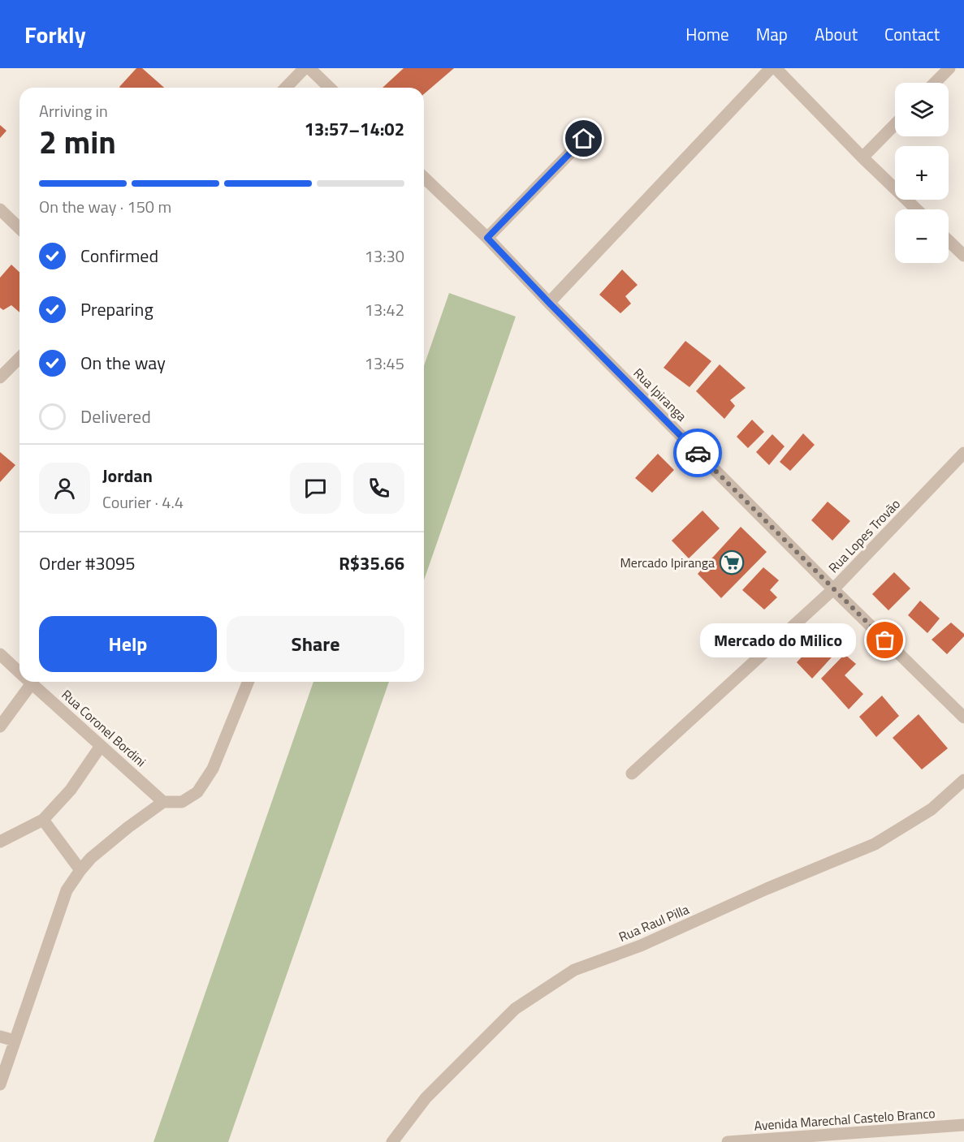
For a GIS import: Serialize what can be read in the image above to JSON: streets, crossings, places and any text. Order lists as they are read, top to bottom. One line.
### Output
{"streets":{"street":["Rua Ipiranga","Rua Lopes Trovão","Rua Coronel Bordini","Rua Raul Pilla","Avenida Marechal Castelo Branco"]},"crossings":[["Rua Ipiranga","Rua Lopes Trovão"]],"places":{"supermarket":["Mercado Ipiranga"],"other":["Mercado do Milico"]},"page":{"header":"Forkly","nav":["Home","Map","About","Contact"],"map_buttons":["+","−"],"heading":["2 min","Arriving in","13:57–14:02"],"panel":["Jordan","Courier · 4.4","Order #3095","R$35.66"],"bar":"On the way · 150 m","list":[["Confirmed","13:30"],["Preparing","13:42"],["On the way","13:45"],"Delivered"],"buttons":["Help","Share"],"bubble":"Mercado do Milico"}}
